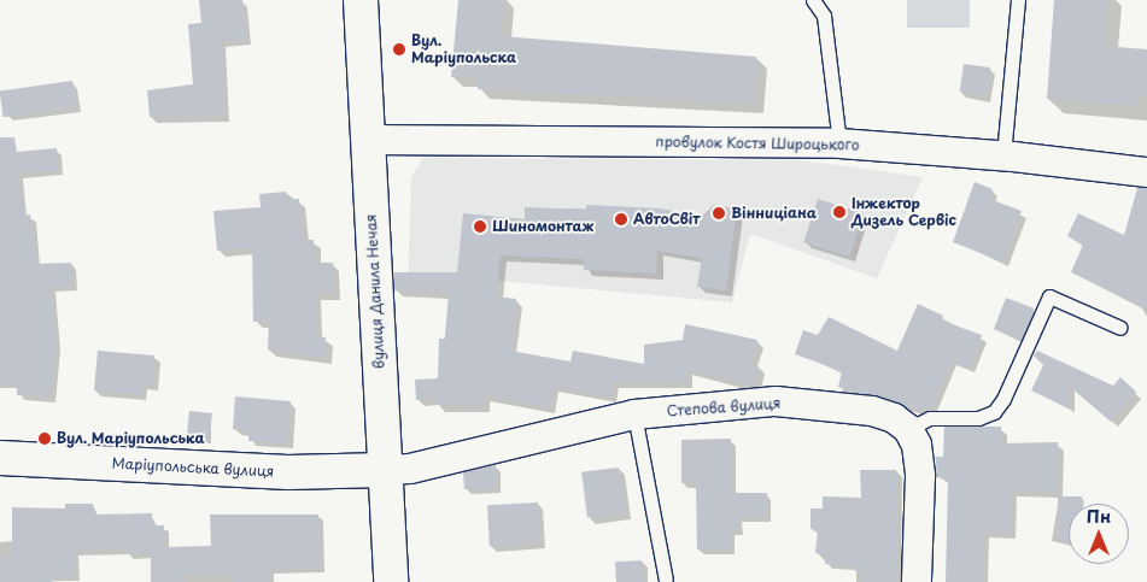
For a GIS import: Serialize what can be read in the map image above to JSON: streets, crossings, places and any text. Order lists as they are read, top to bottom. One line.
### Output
{"streets":{"main road":["вулиця Данила Нечая","Маріупольська вулиця"],"street":["провулок Костя Широцького","Степова вулиця"]},"crossings":[["провулок Костя Широцького","вулиця Данила Нечая"],["вулиця Данила Нечая","Степова вулиця"],["вулиця Данила Нечая","Маріупольська вулиця"],["Степова вулиця","Маріупольська вулиця"]],"places":["Вул. Маріупольска","Інжектор Дизель Сервіс","Вінниціана","АвтоСвіт","Шиномонтаж","Вул. Маріупольська"],"north":"top"}
